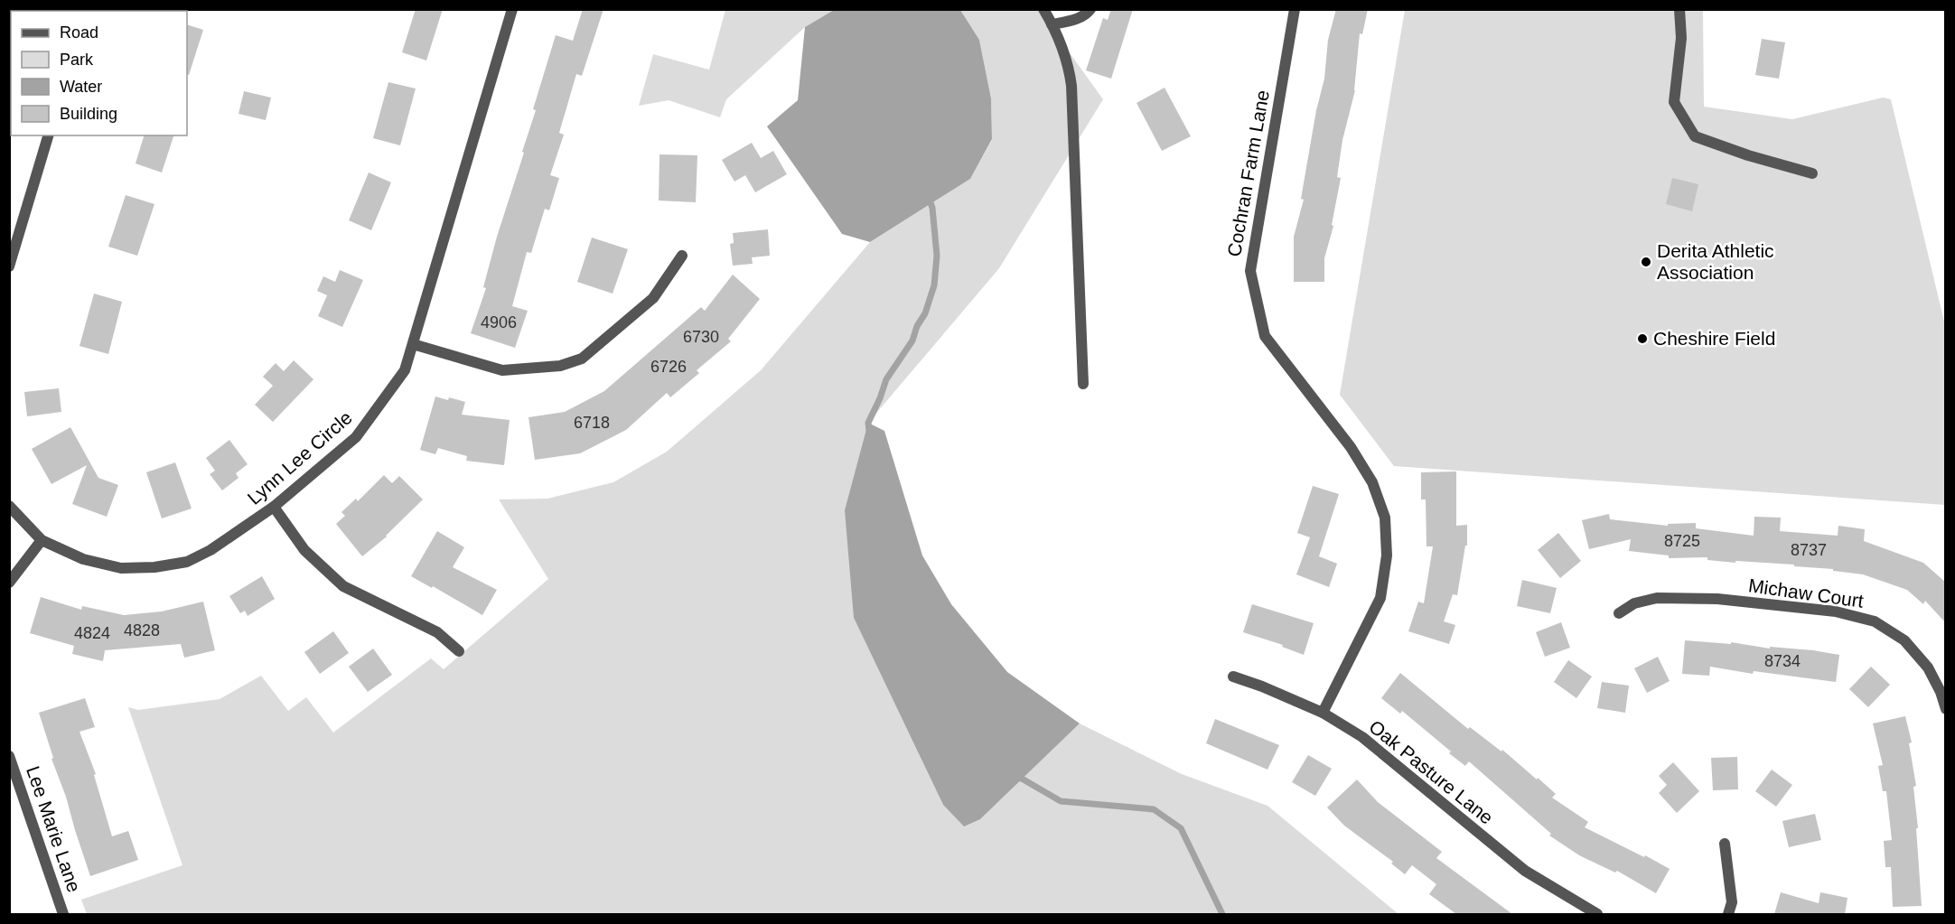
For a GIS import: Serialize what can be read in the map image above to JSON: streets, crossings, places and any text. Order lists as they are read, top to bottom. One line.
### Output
{"streets":{"street":["Cochran Farm Lane","Lynn Lee Circle","Michaw Court","Oak Pasture Lane","Lee Marie Lane"]},"crossings":[["Cochran Farm Lane","Oak Pasture Lane"]],"places":["Derita Athletic Association","Cheshire Field"],"house_numbers":["4906","6730","6726","6718","8725","8737","4828","4824","8734"],"legend":["Road","Park","Water","Building"]}
